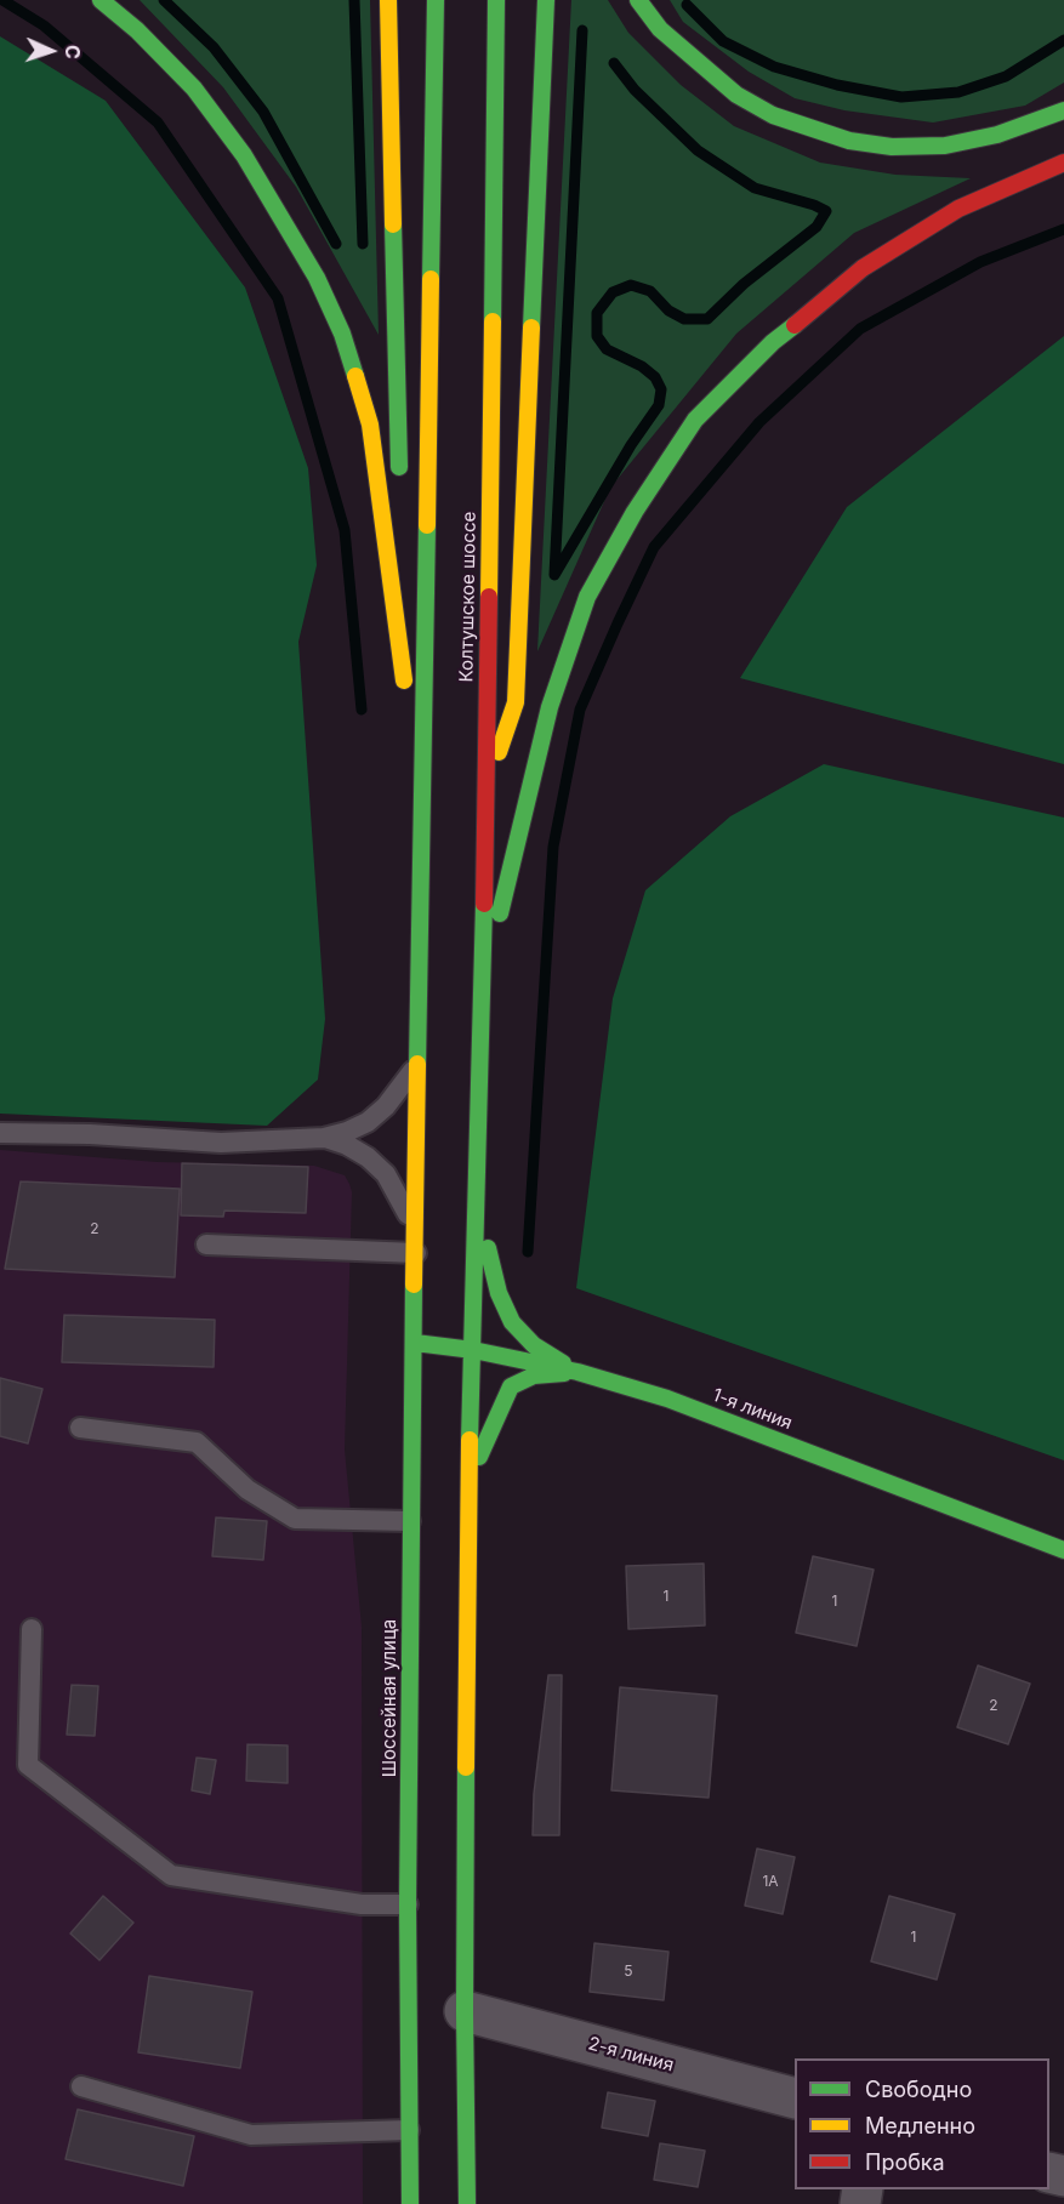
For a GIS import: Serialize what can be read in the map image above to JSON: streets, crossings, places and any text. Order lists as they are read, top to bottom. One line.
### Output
{"streets":{"main road":["Колтушское шоссе","1-я линия","Шоссейная улица"],"street":["2-я линия"]},"crossings":[["1-я линия","Шоссейная улица"]],"house_numbers":["2","1","1","2","1А","1","5"],"legend":["Свободно","Медленно","Пробка"],"north":"right"}
